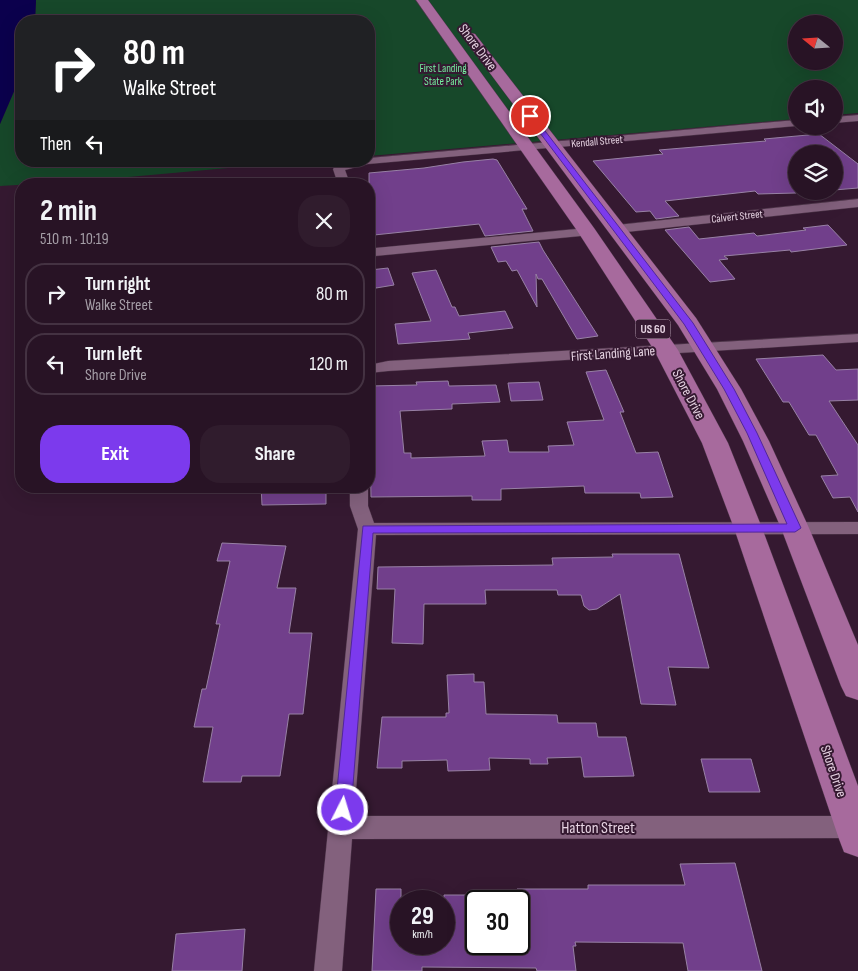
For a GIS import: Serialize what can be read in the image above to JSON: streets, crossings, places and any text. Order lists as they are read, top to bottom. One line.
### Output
{"streets":{"highway":["Shore Drive","US 60"],"street":["Kendall Street","Calvert Street","First Landing Lane","Hatton Street"]},"crossings":[["Shore Drive","Kendall Street"],["Shore Drive","Calvert Street"],["Shore Drive","First Landing Lane"],["Shore Drive","Hatton Street"]],"parks":["First Landing State Park"],"north":"left","page":{"turn":["80 m","Walke Street"],"then":"Then","heading":["2 min","510 m · 10:19"],"list":[{"name":"Turn right","note":"Walke Street","value":"80 m"},{"name":"Turn left","note":"Shore Drive","value":"120 m"}],"buttons":["Exit","Share"],"speed":"29 km/h","limit":"30"}}
